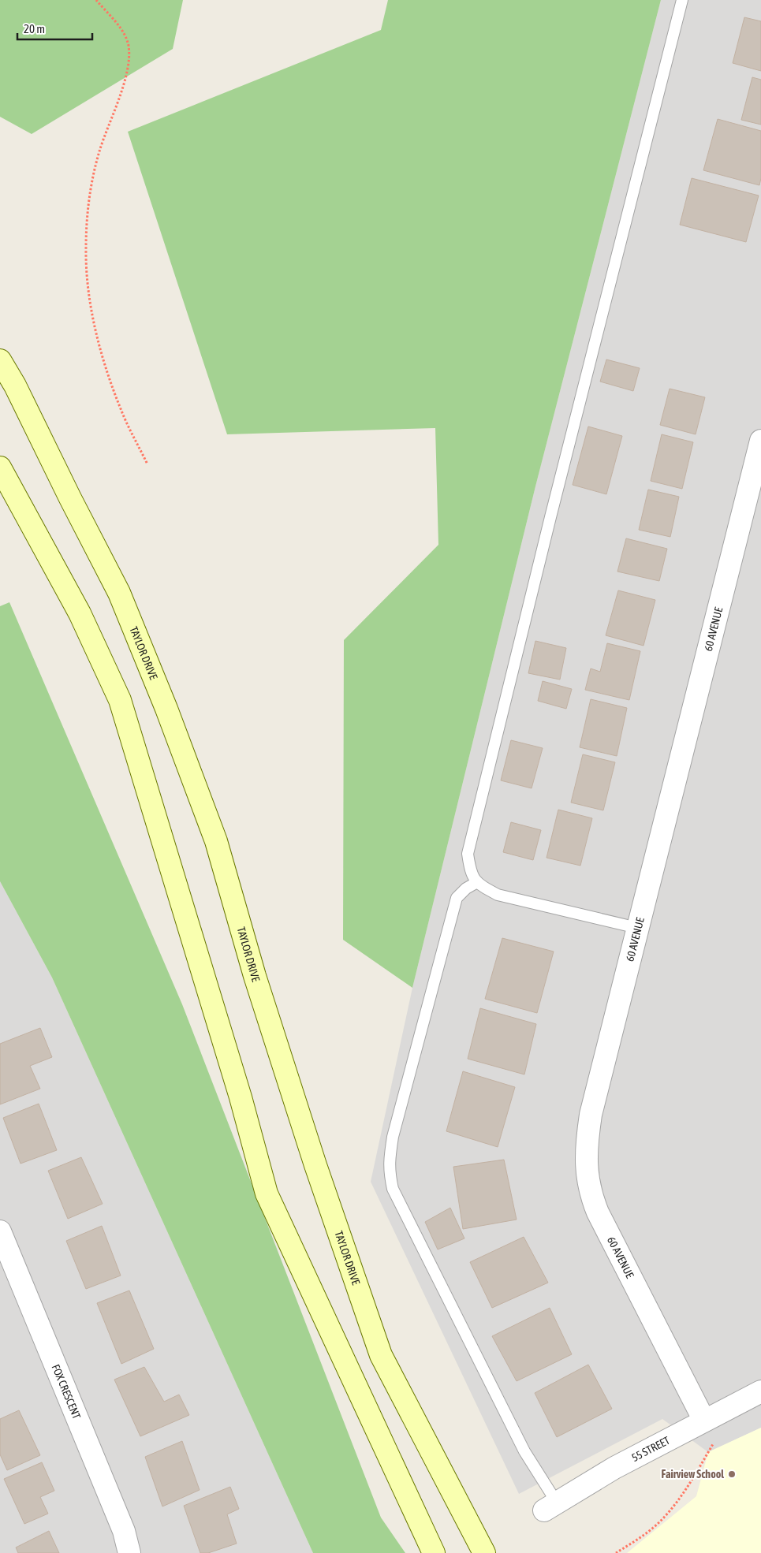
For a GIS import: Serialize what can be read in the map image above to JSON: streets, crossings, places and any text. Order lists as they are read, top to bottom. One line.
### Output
{"streets":{"main road":["TAYLOR DRIVE"],"street":["60 AVENUE","FOX CRESCENT","55 STREET"]},"crossings":[["60 AVENUE","55 STREET"]],"places":["Fairview School"],"scale_bar":"20 m"}
